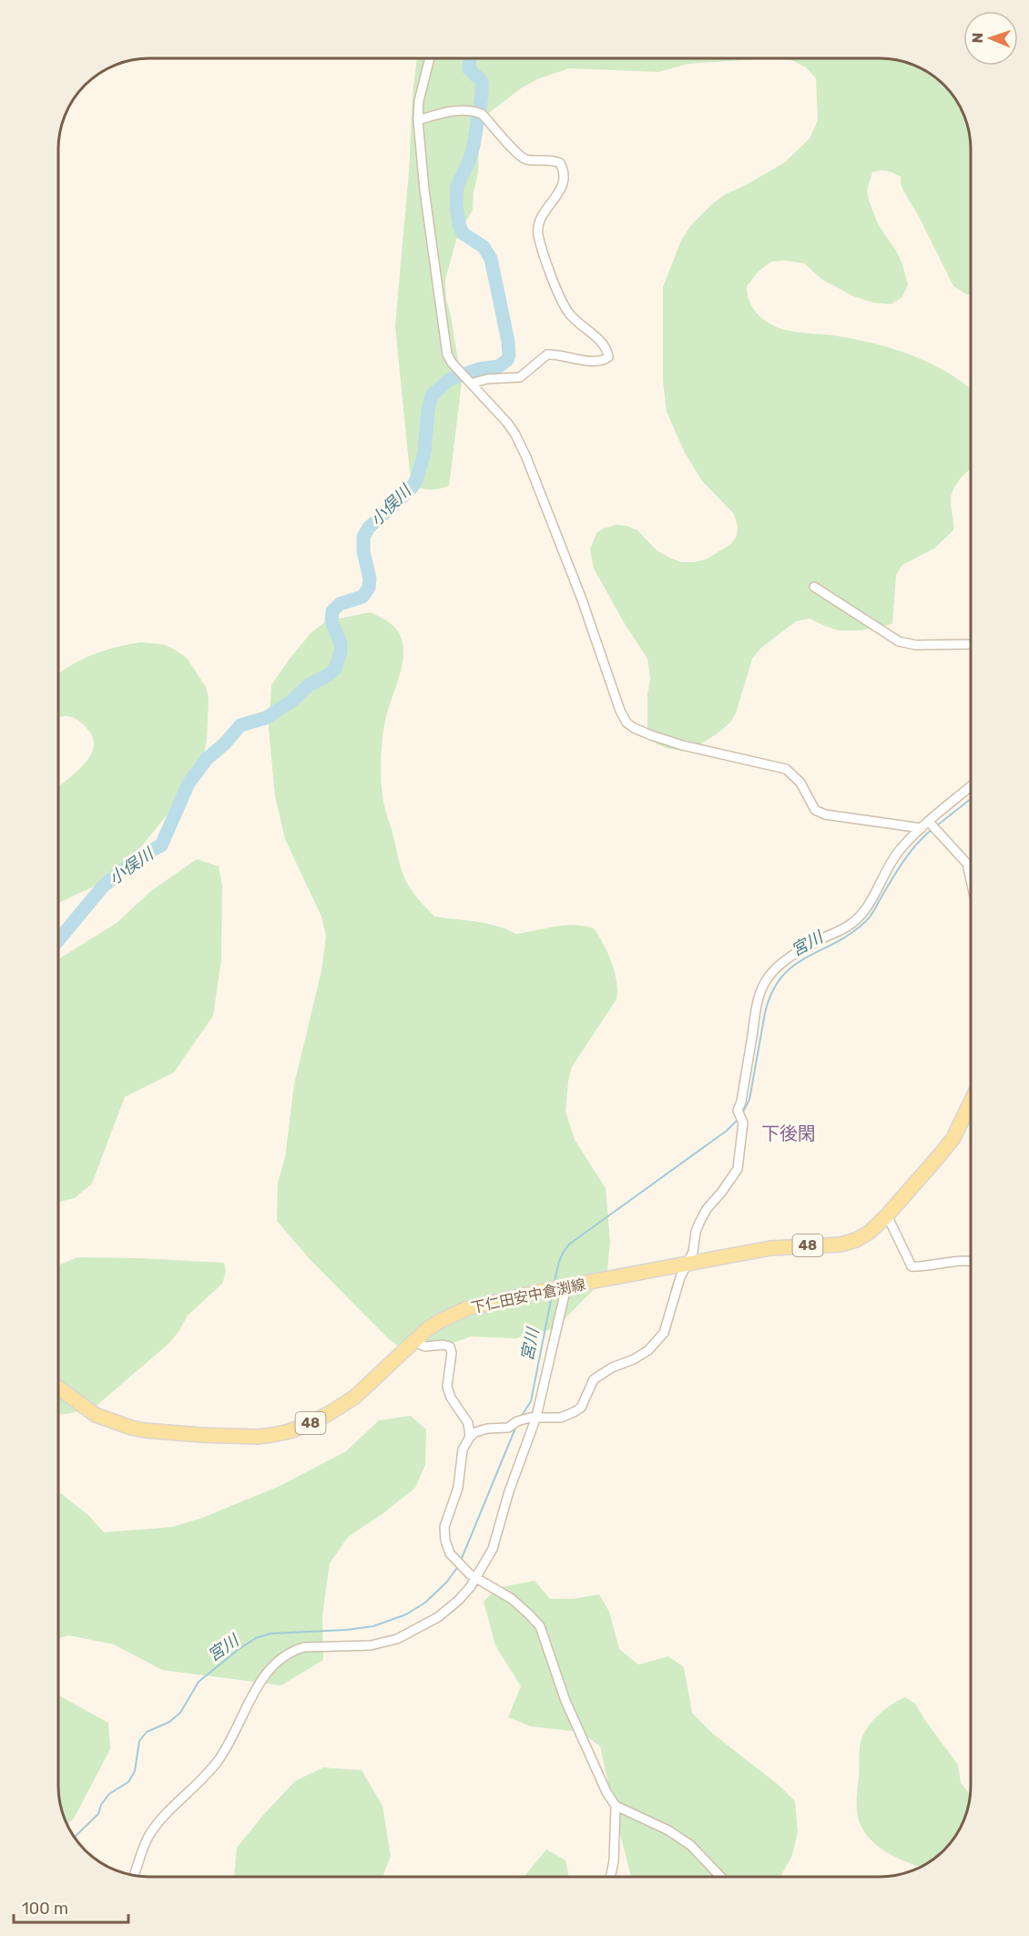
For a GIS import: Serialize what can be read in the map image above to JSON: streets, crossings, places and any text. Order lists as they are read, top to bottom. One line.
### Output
{"streets":{"main road":["48","下仁田安中倉渕線"]},"districts":["下後閑"],"water":["小俣川","宮川"],"scale_bar":"100 m","north":"left"}
